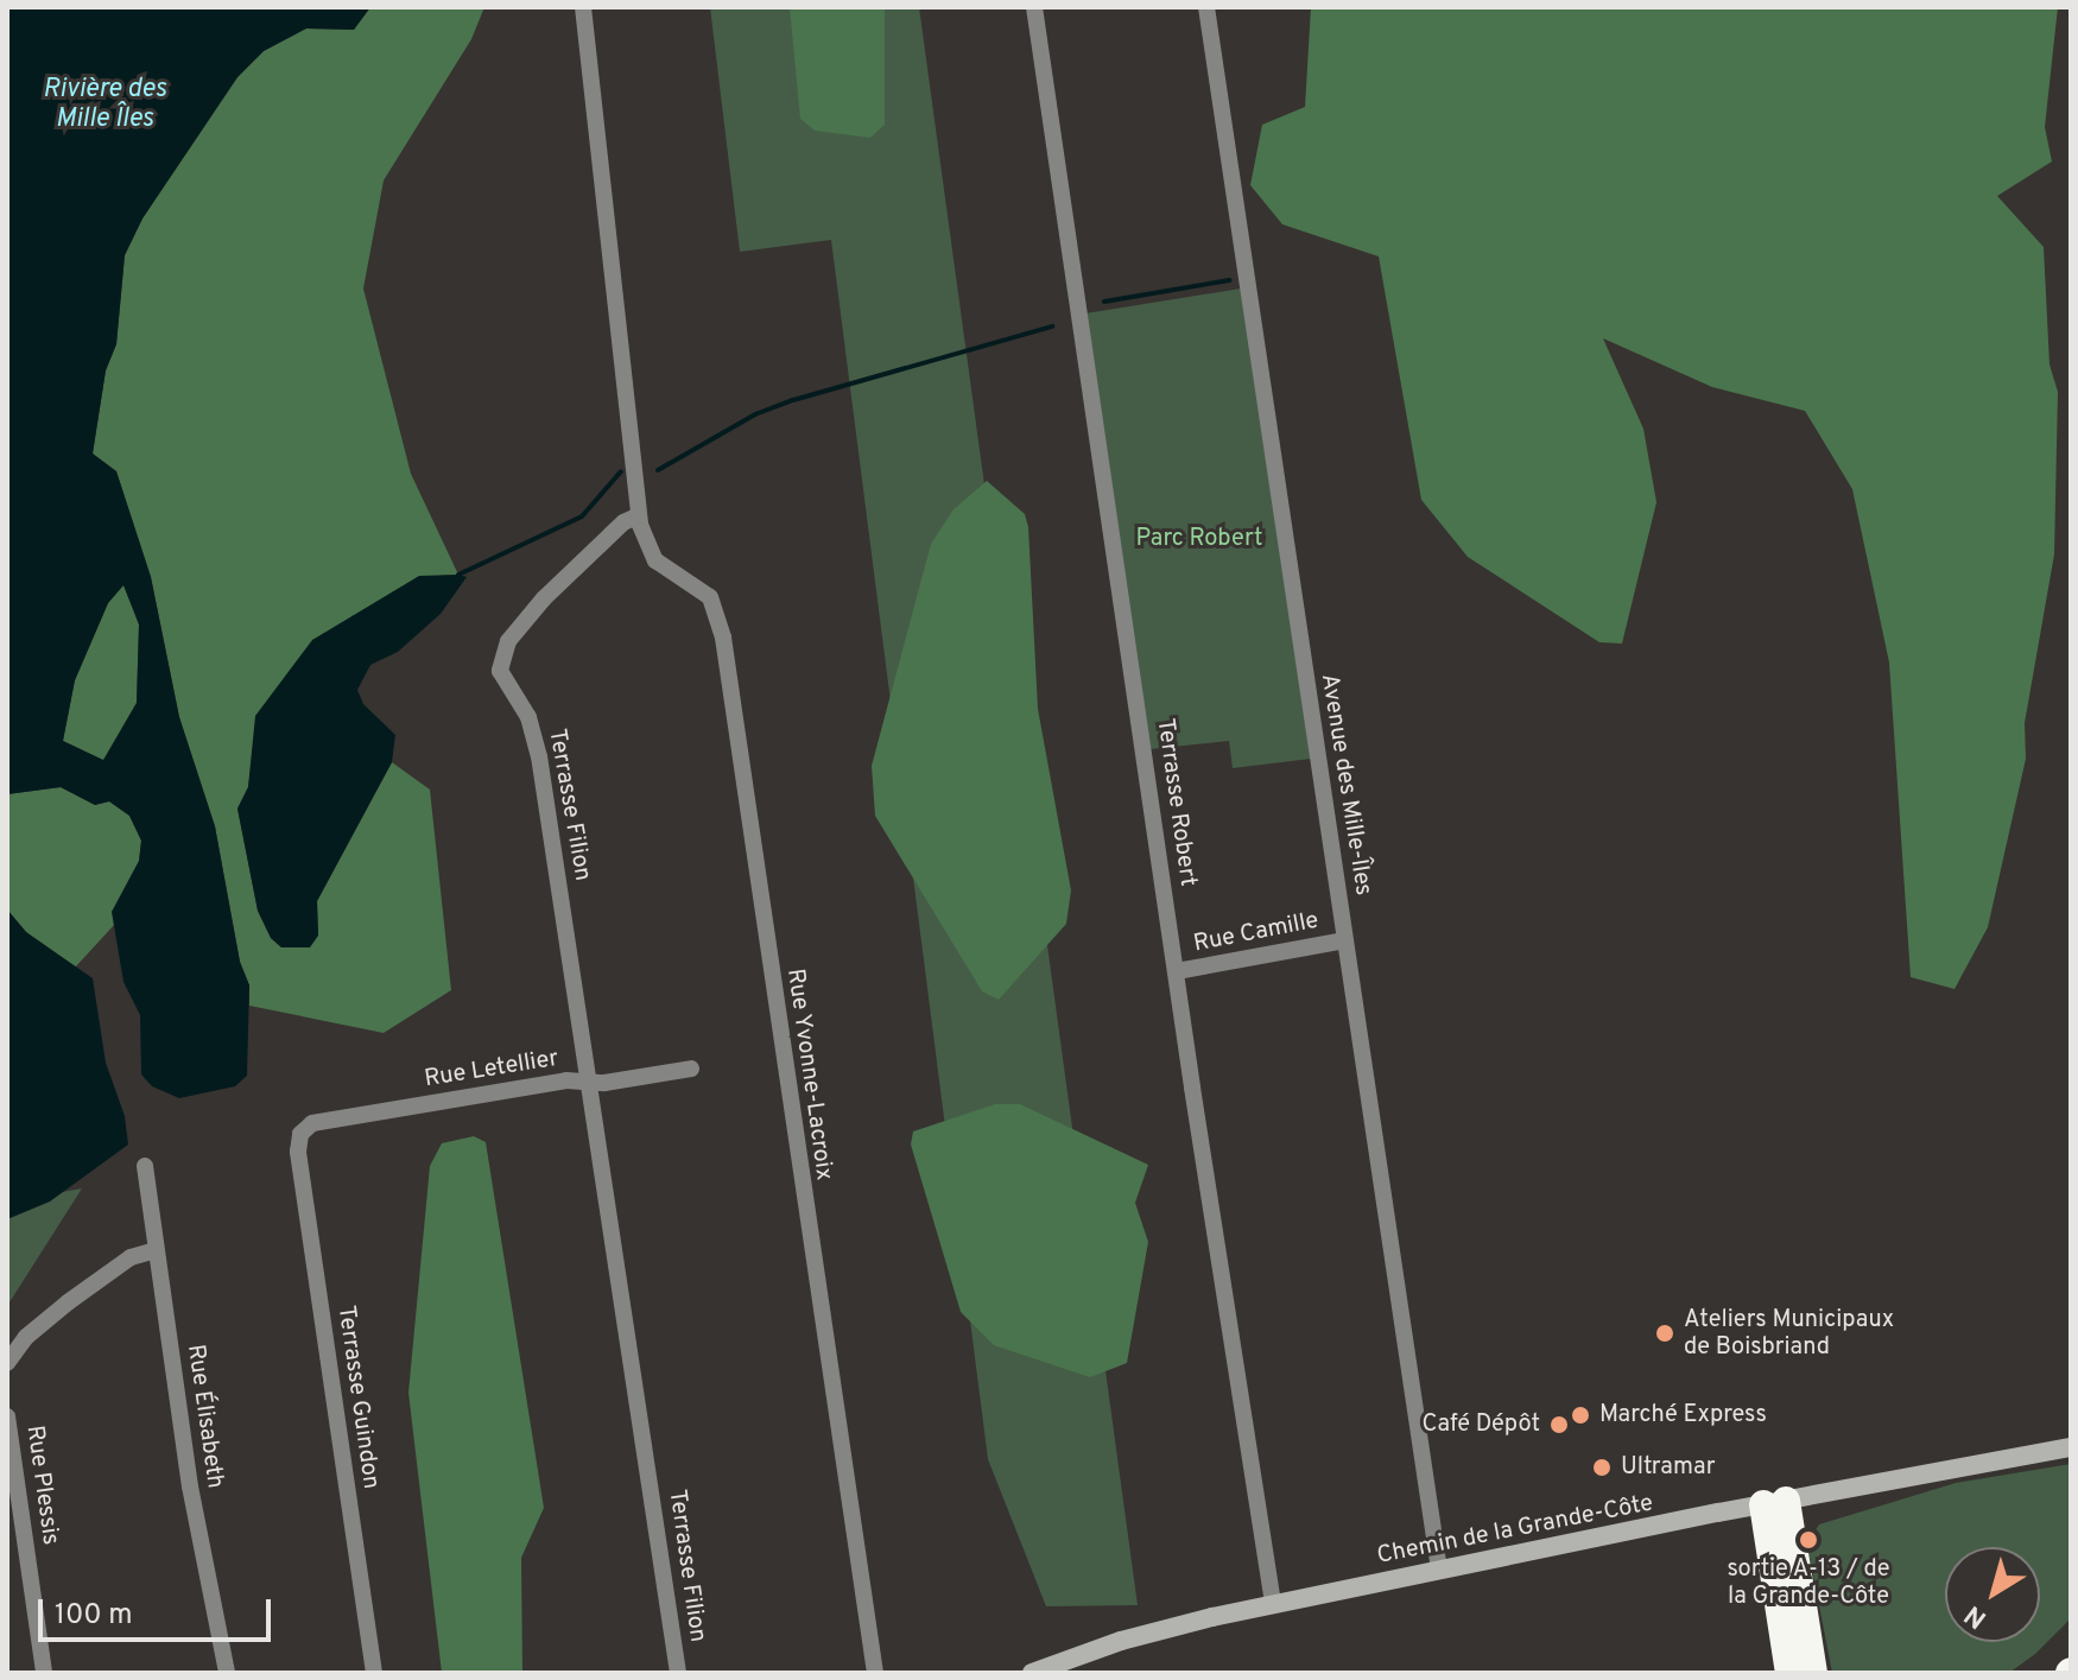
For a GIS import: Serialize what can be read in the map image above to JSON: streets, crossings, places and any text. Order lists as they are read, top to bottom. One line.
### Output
{"streets":{"main road":["Chemin de la Grande-Côte"],"street":["Avenue des Mille-Îles","Terrasse Robert","Terrasse Filion","Rue Camille","Rue Letellier","Rue Yvonne-Lacroix","Terrasse Guindon","Rue Élisabeth","Rue Plessis"]},"crossings":[["Avenue des Mille-Îles","Rue Camille"],["Avenue des Mille-Îles","Chemin de la Grande-Côte"],["Terrasse Robert","Rue Camille"],["Terrasse Robert","Chemin de la Grande-Côte"],["Terrasse Filion","Rue Letellier"],["Terrasse Filion","Rue Yvonne-Lacroix"],["Rue Letellier","Terrasse Guindon"]],"water":["Rivière des Mille Îles"],"parks":["Parc Robert"],"places":["Ateliers Municipaux de Boisbriand","Marché Express","Café Dépôt","Ultramar","sortie A-13 / de la Grande-Côte"],"scale_bar":"100 m","north":"bottom left"}
